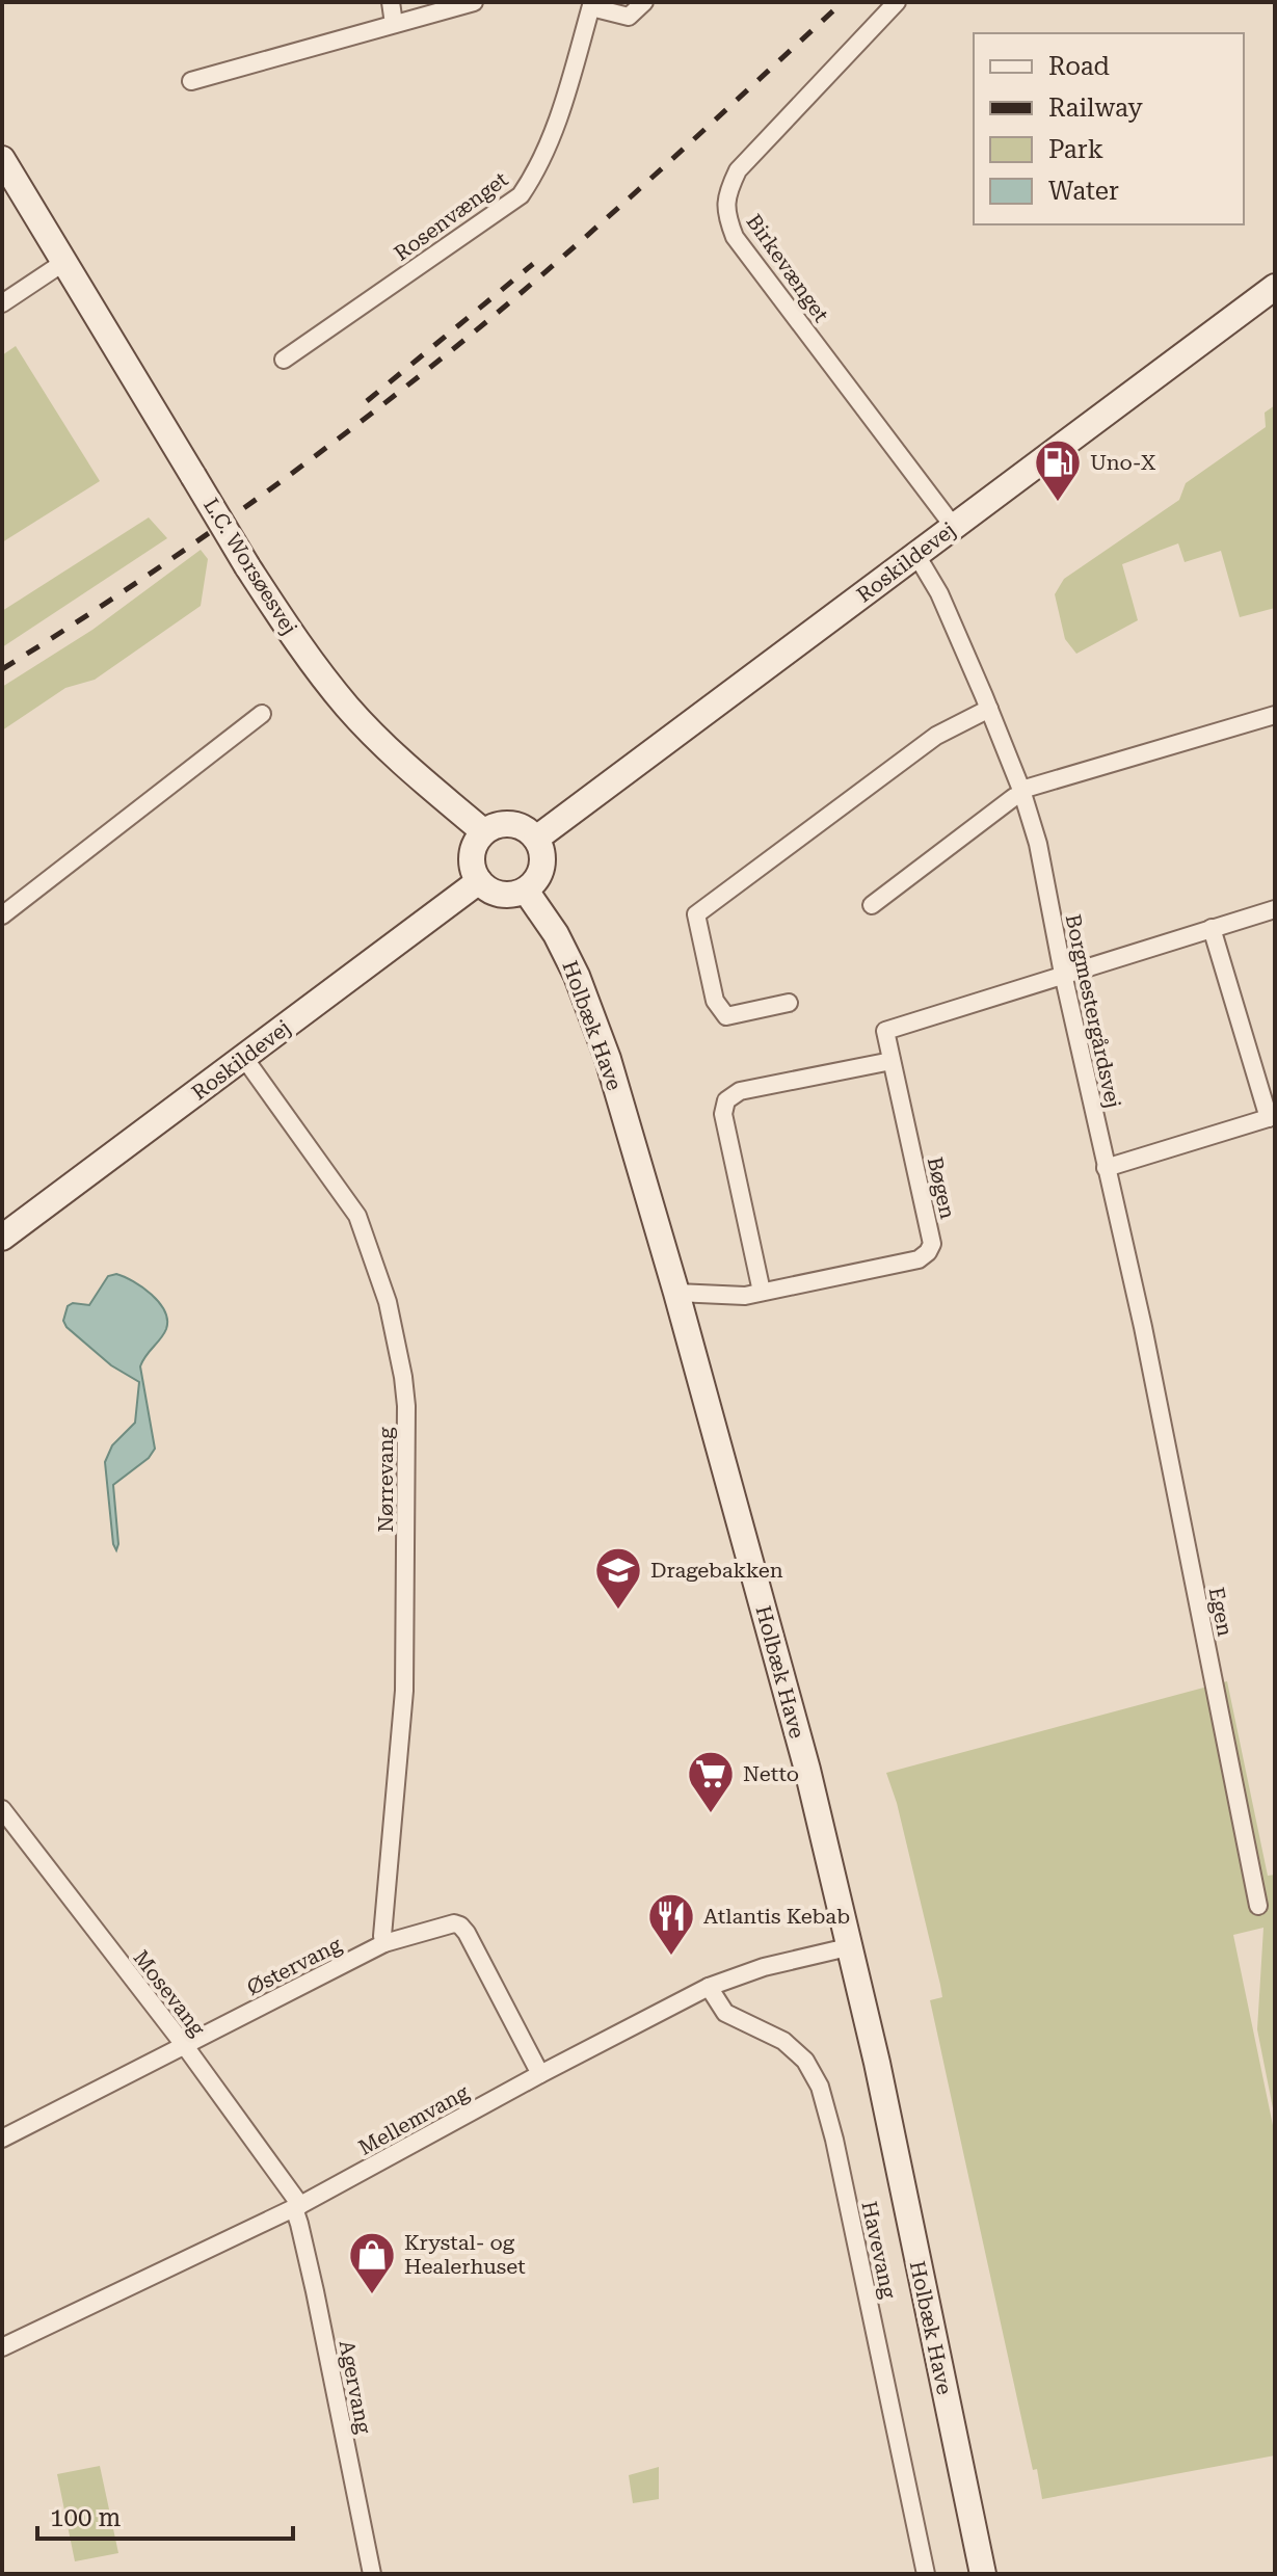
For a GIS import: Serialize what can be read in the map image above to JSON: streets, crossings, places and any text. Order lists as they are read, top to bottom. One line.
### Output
{"streets":{"street":["Rosenvænget","Birkevænget","Roskildevej","L.C. Worsøesvej","Borgmestergårdsvej","Holbæk Have","Bøgen","Nørrevang","Egen","Østervang","Mosevang","Mellemvang","Havevang","Agervang"]},"crossings":[["Birkevænget","Roskildevej"],["Roskildevej","L.C. Worsøesvej"],["Roskildevej","Borgmestergårdsvej"],["Roskildevej","Holbæk Have"],["Roskildevej","Nørrevang"],["L.C. Worsøesvej","Holbæk Have"],["Borgmestergårdsvej","Bøgen"],["Borgmestergårdsvej","Egen"],["Holbæk Have","Bøgen"],["Holbæk Have","Mellemvang"],["Nørrevang","Østervang"],["Østervang","Mosevang"],["Østervang","Mellemvang"],["Mosevang","Mellemvang"],["Mosevang","Agervang"],["Mellemvang","Havevang"],["Mellemvang","Agervang"]],"places":{"fuel station":["Uno-X"],"school or university":["Dragebakken"],"supermarket":["Netto"],"restaurant":["Atlantis Kebab"],"shop":["Krystal- og Healerhuset"]},"legend":["Road","Railway","Park","Water"],"scale_bar":"100 m"}
